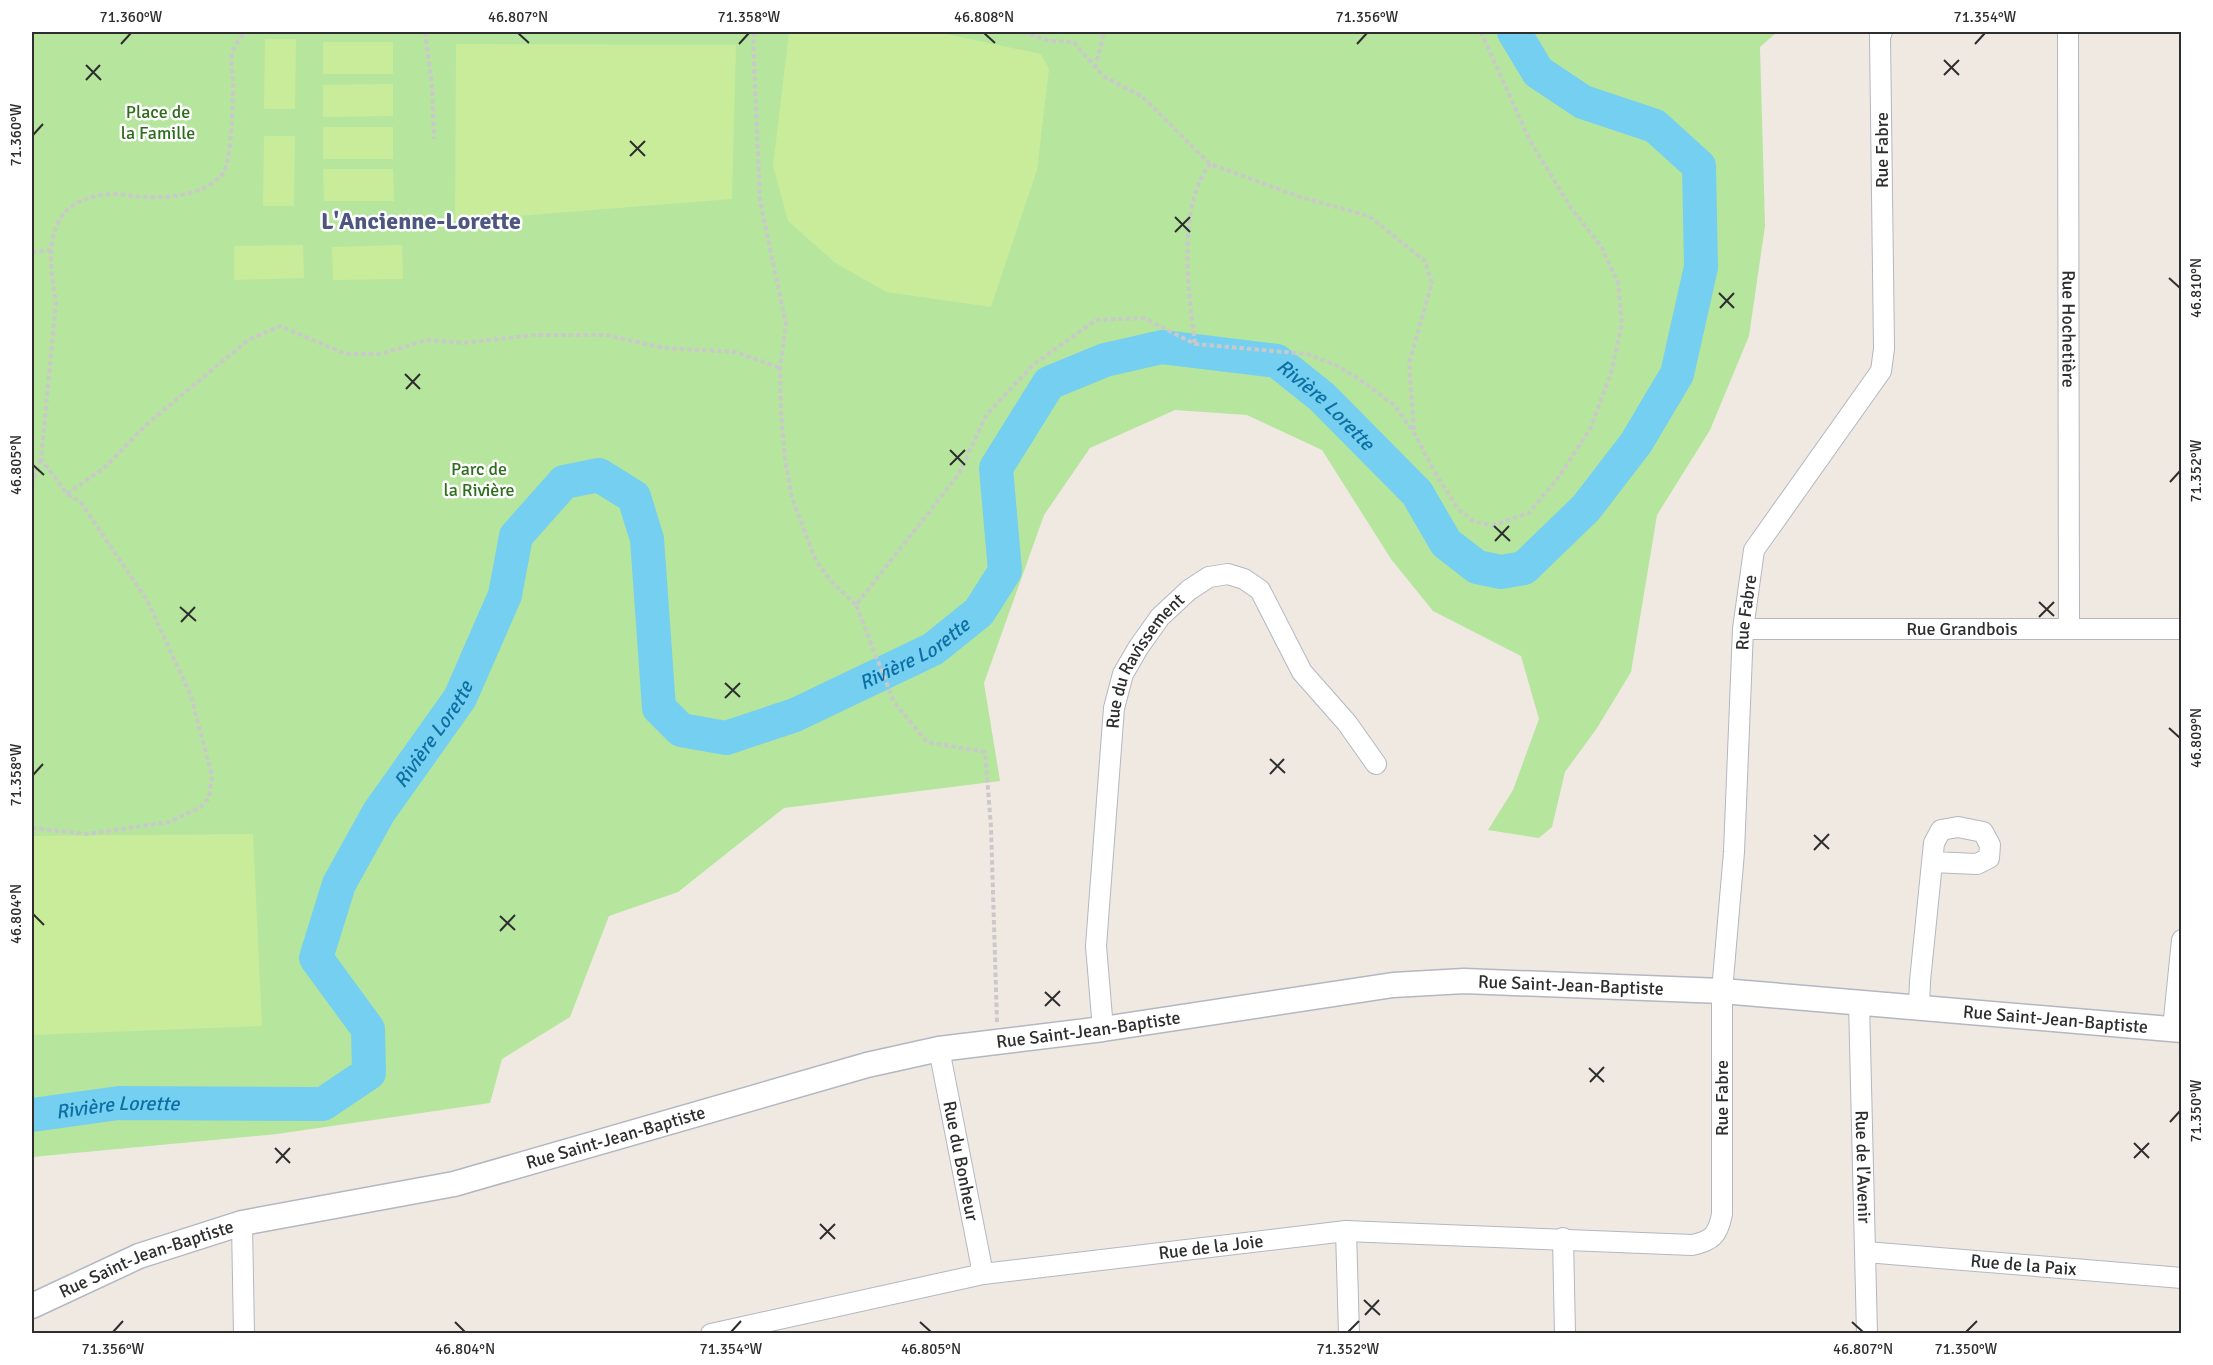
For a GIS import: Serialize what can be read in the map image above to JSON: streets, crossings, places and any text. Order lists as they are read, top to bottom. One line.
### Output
{"streets":{"street":["Rue Fabre","Rue Hochetière","Rue Grandbois","Rue du Ravissement","Rue Saint-Jean-Baptiste","Rue du Bonheur","Rue de l'Avenir","Rue de la Joie","Rue de la Paix"]},"crossings":[["Rue Fabre","Rue Grandbois"],["Rue Fabre","Rue Saint-Jean-Baptiste"],["Rue Fabre","Rue de la Joie"],["Rue Hochetière","Rue Grandbois"],["Rue du Ravissement","Rue Saint-Jean-Baptiste"],["Rue Saint-Jean-Baptiste","Rue du Bonheur"],["Rue Saint-Jean-Baptiste","Rue de l'Avenir"],["Rue du Bonheur","Rue de la Joie"],["Rue de l'Avenir","Rue de la Paix"]],"districts":["L'Ancienne-Lorette"],"water":["Rivière Lorette"],"parks":["Place de la Famille","Parc de la Rivière"],"coordinates":["71.360°W","46.807°N","71.358°W","46.808°N","71.356°W","71.354°W","46.810°N","46.805°N","71.352°W","46.809°N","46.804°N","71.350°W"]}
